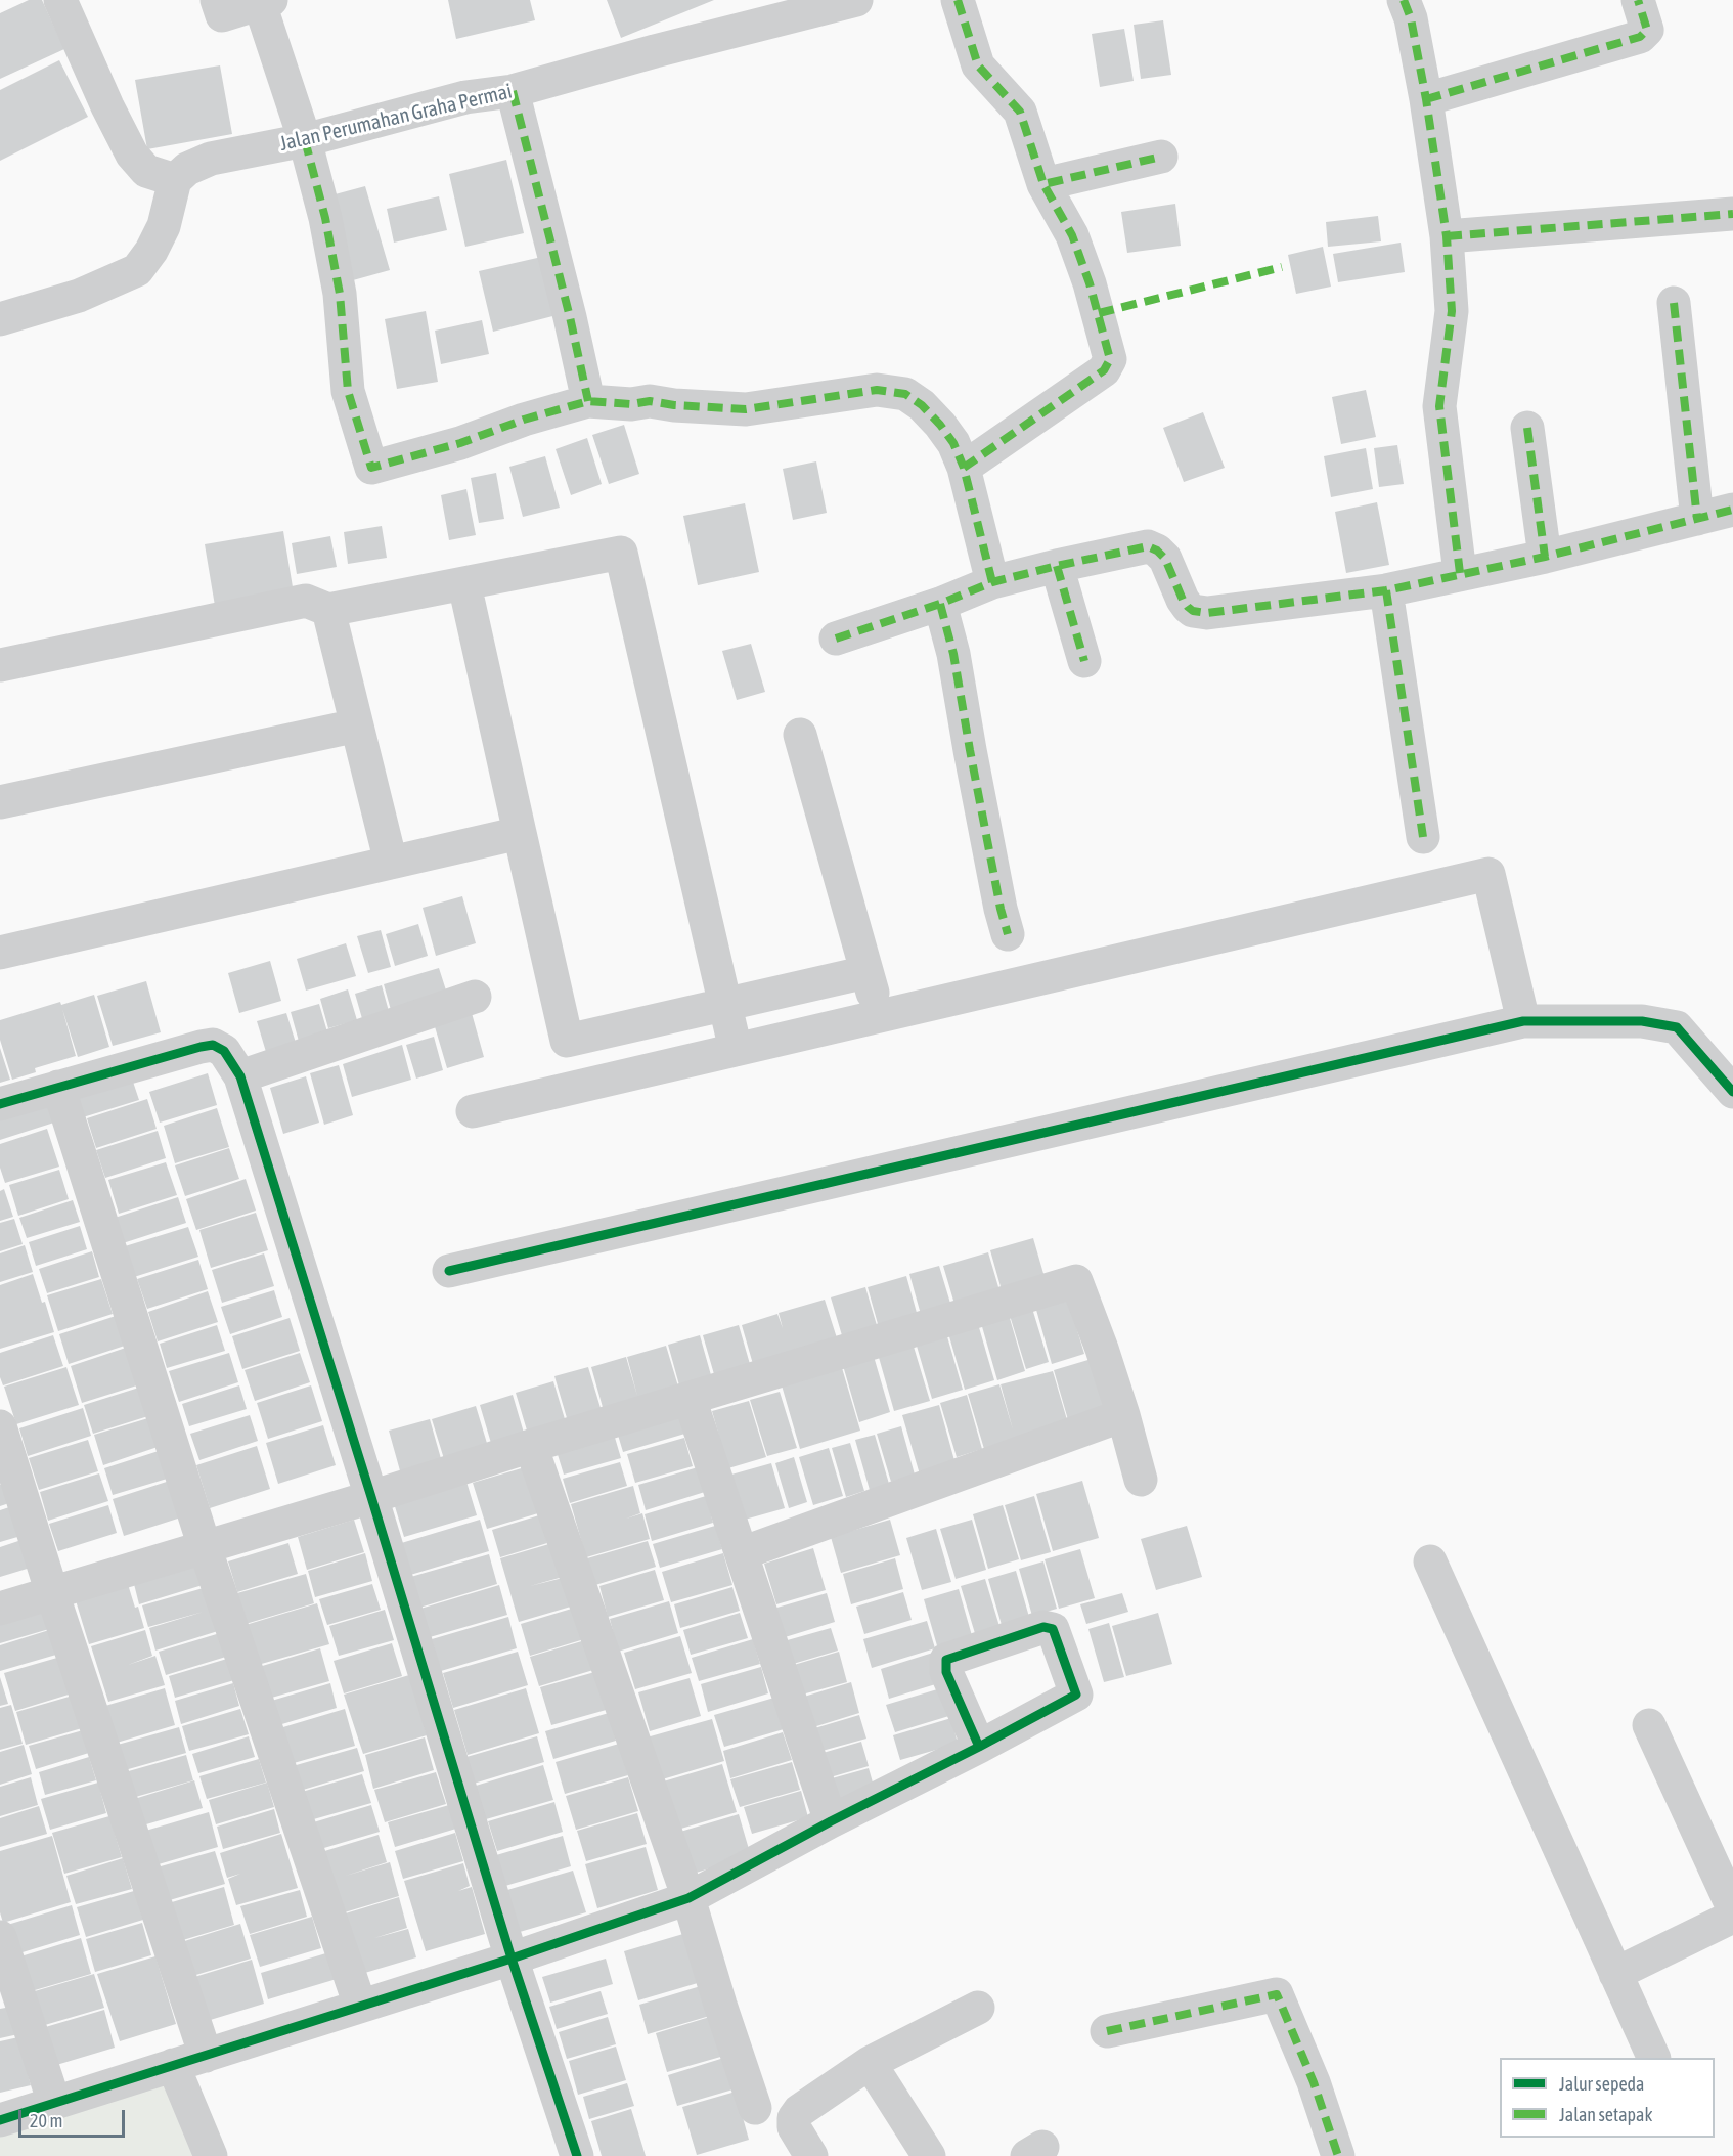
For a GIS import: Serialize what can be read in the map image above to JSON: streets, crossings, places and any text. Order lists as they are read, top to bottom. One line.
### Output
{"streets":{"street":["Jalan Perumahan Graha Permai"]},"legend":["Jalur sepeda","Jalan setapak"],"scale_bar":"20 m"}
